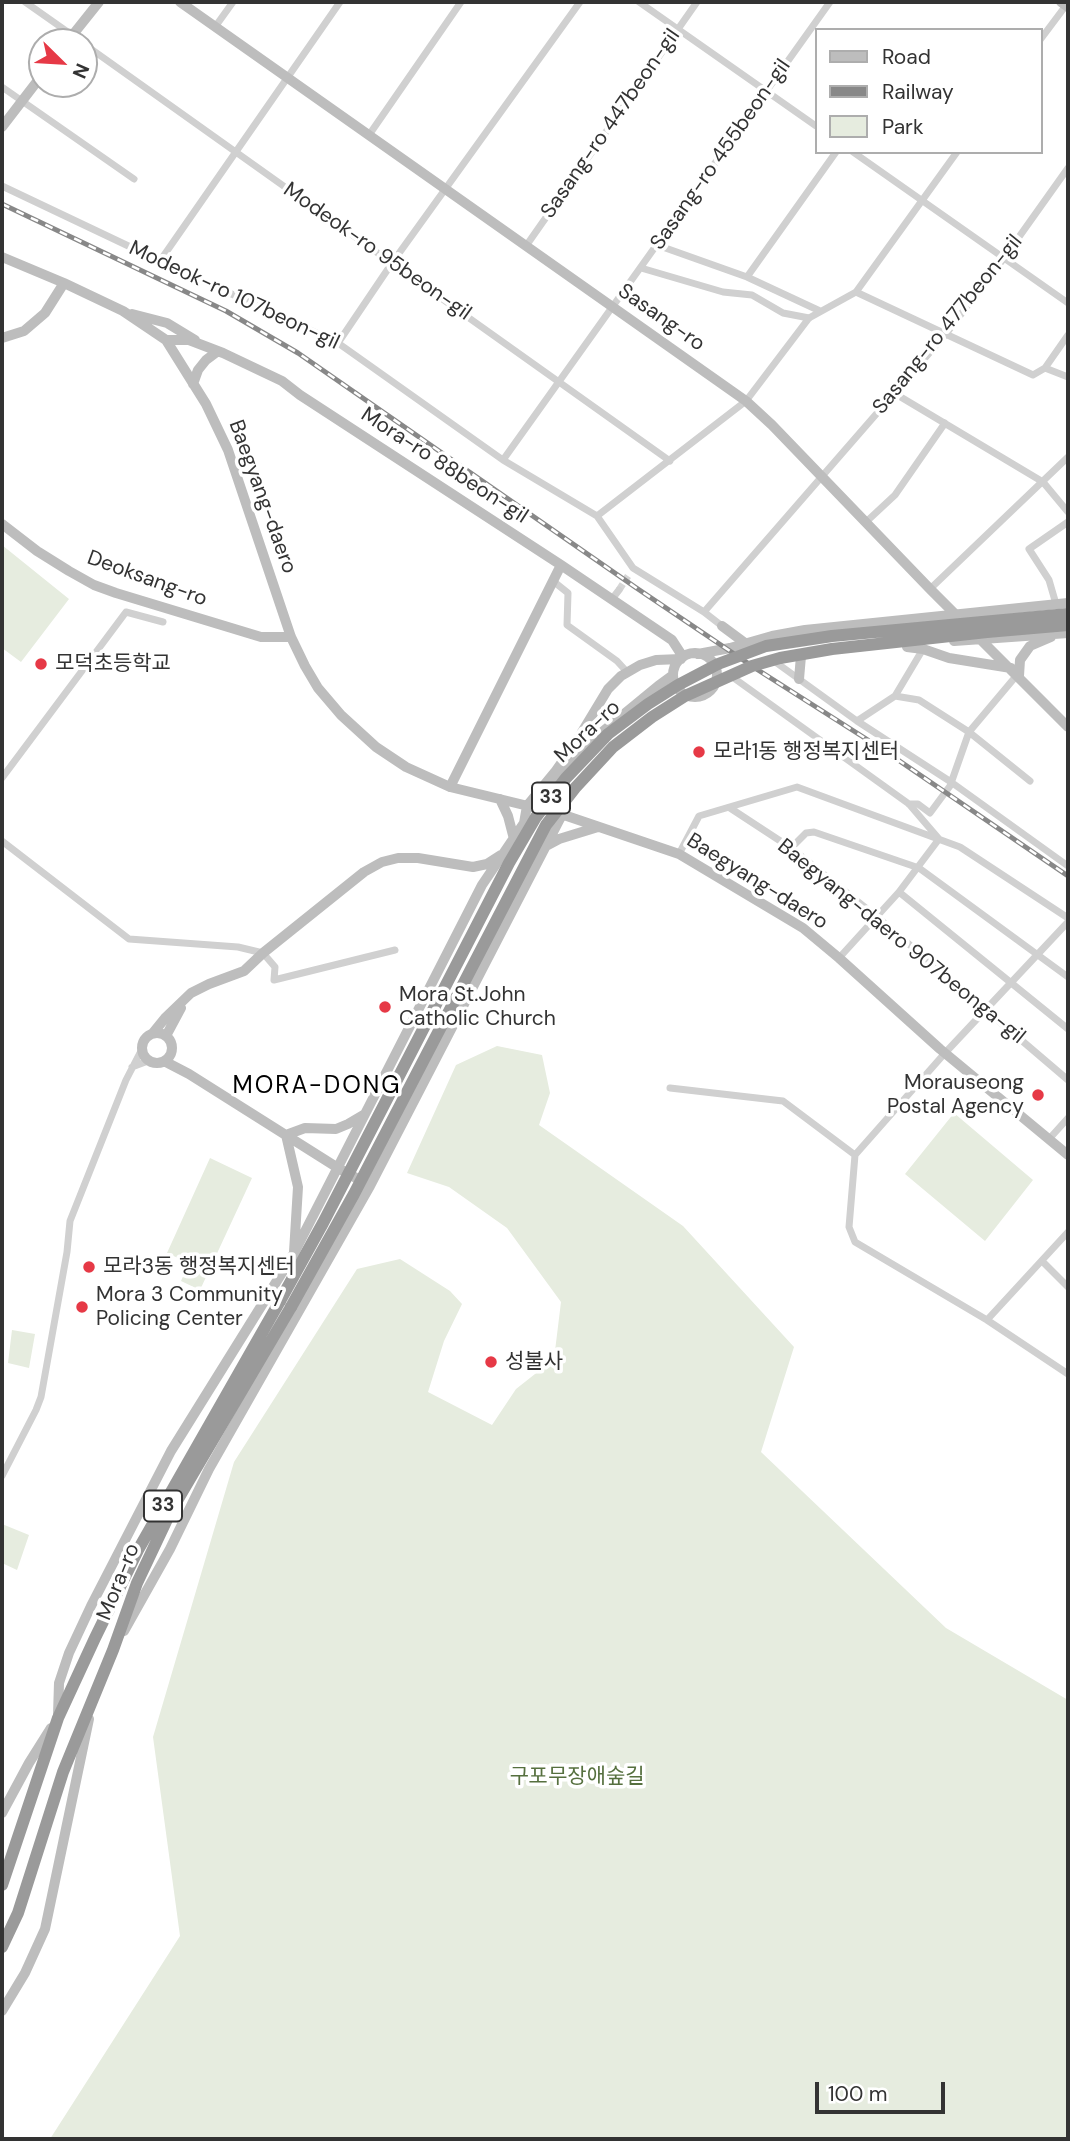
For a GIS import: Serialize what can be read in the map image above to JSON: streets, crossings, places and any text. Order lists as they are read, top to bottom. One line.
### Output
{"streets":{"highway":["Mora-ro","33"],"main road":["Sasang-ro","Mora-ro 88beon-gil","Baegyang-daero","Deoksang-ro"],"street":["Sasang-ro 447beon-gil","Sasang-ro 455beon-gil","Modeok-ro 95beon-gil","Modeok-ro 107beon-gil","Sasang-ro 477beon-gil","Baegyang-daero 907beonga-gil"]},"crossings":[["Sasang-ro 447beon-gil","Sasang-ro"],["Sasang-ro 455beon-gil","Modeok-ro 95beon-gil"],["Sasang-ro 455beon-gil","Modeok-ro 107beon-gil"],["Sasang-ro 455beon-gil","Sasang-ro"],["Sasang-ro","Sasang-ro 477beon-gil"],["Mora-ro 88beon-gil","Baegyang-daero"],["Mora-ro 88beon-gil","Mora-ro"],["Baegyang-daero","Deoksang-ro"],["Baegyang-daero","Mora-ro"],["Baegyang-daero","Baegyang-daero 907beonga-gil"]],"districts":["MORA-DONG"],"parks":["구포무장애숲길"],"places":["모덕초등학교","모라1동 행정복지센터","Mora St.John Catholic Church","Morauseong Postal Agency","모라3동 행정복지센터","Mora 3 Community Policing Center","성불사"],"legend":["Road","Railway","Park"],"scale_bar":"100 m","north":"bottom right"}
